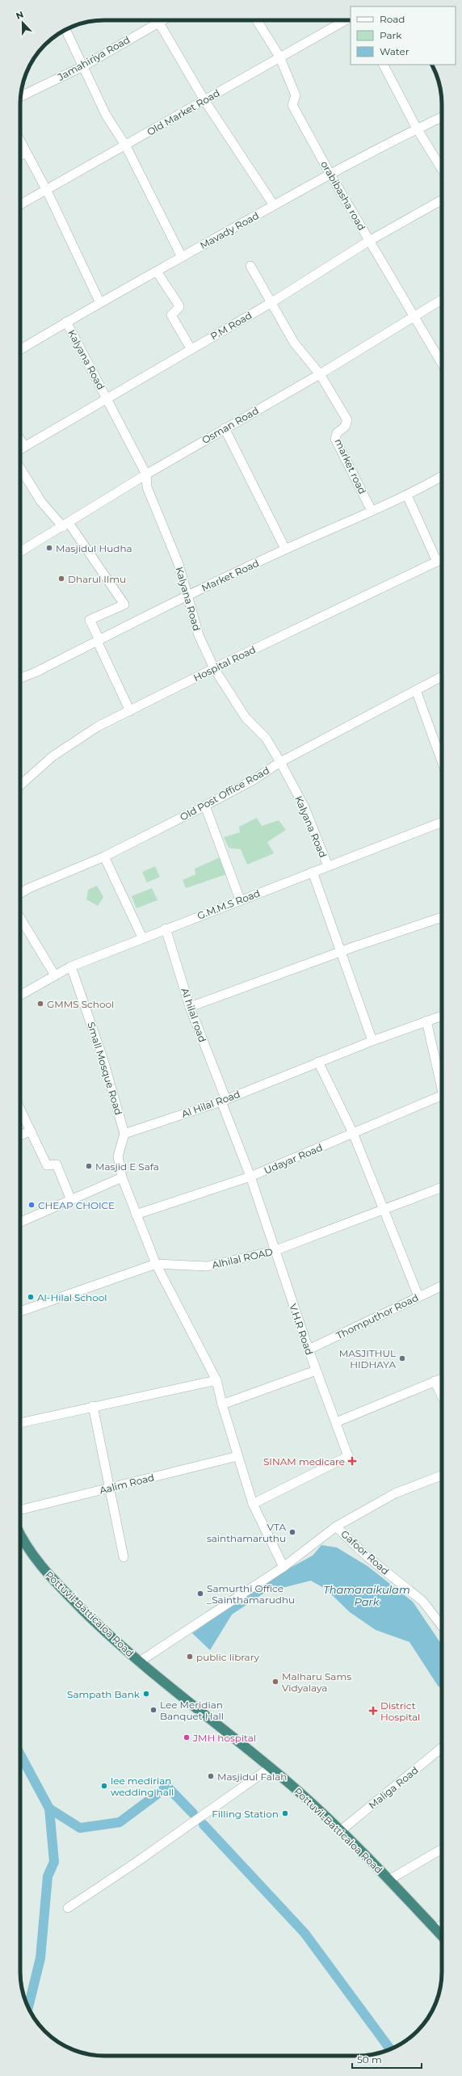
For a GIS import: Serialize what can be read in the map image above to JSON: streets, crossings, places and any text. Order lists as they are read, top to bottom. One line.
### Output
{"streets":{"highway":["Pottuvil-Batticaloa Road"],"street":["Jamahiriya Road","Old Market Road","orabibasha road","Mavady Road","P.M Road","Kalyana Road","Osman Road","market road","Market Road","Hospital Road","Old Post Office Road","G.M.M.S Road","Al hilal road","Small Mosque Road","Al Hilal Road","Udayar Road","Alhilal ROAD","Thomputhor Road","V.H.R Road","Aalim Road","Gafoor Road","Maliga Road"]},"crossings":[["Old Market Road","orabibasha road"],["orabibasha road","Mavady Road"],["orabibasha road","P.M Road"],["orabibasha road","Osman Road"],["Mavady Road","Kalyana Road"],["P.M Road","Kalyana Road"],["Kalyana Road","Osman Road"],["Kalyana Road","Market Road"],["Kalyana Road","Hospital Road"],["Kalyana Road","Old Post Office Road"],["Kalyana Road","G.M.M.S Road"],["Kalyana Road","Al Hilal Road"],["Osman Road","market road"],["market road","Market Road"],["G.M.M.S Road","Al hilal road"],["G.M.M.S Road","Small Mosque Road"],["Al hilal road","Al Hilal Road"],["Al hilal road","V.H.R Road"],["Small Mosque Road","Al Hilal Road"],["Al Hilal Road","V.H.R Road"],["Udayar Road","V.H.R Road"],["Alhilal ROAD","V.H.R Road"],["Thomputhor Road","V.H.R Road"],["Pottuvil-Batticaloa Road","Maliga Road"]],"water":["Thamaraikulam Park"],"places":{"other":["Masjidul Hudha","Dharul Ilmu","GMMS School","Masjid E Safa","CHEAP CHOICE","Al-Hilal School","MASJITHUL HIDHAYA","VTA sainthamaruthu","Samurthi Office _Sainthamarudhu","public library","Malharu Sams Vidyalaya","Sampath Bank","Lee Meridian Banquet Hall","JMH hospital","Masjidul Falah","lee medirian wedding hall","Filling Station"],"health":["SINAM medicare","District Hospital"]},"legend":["Road","Park","Water"],"scale_bar":"50 m","north":"top"}
